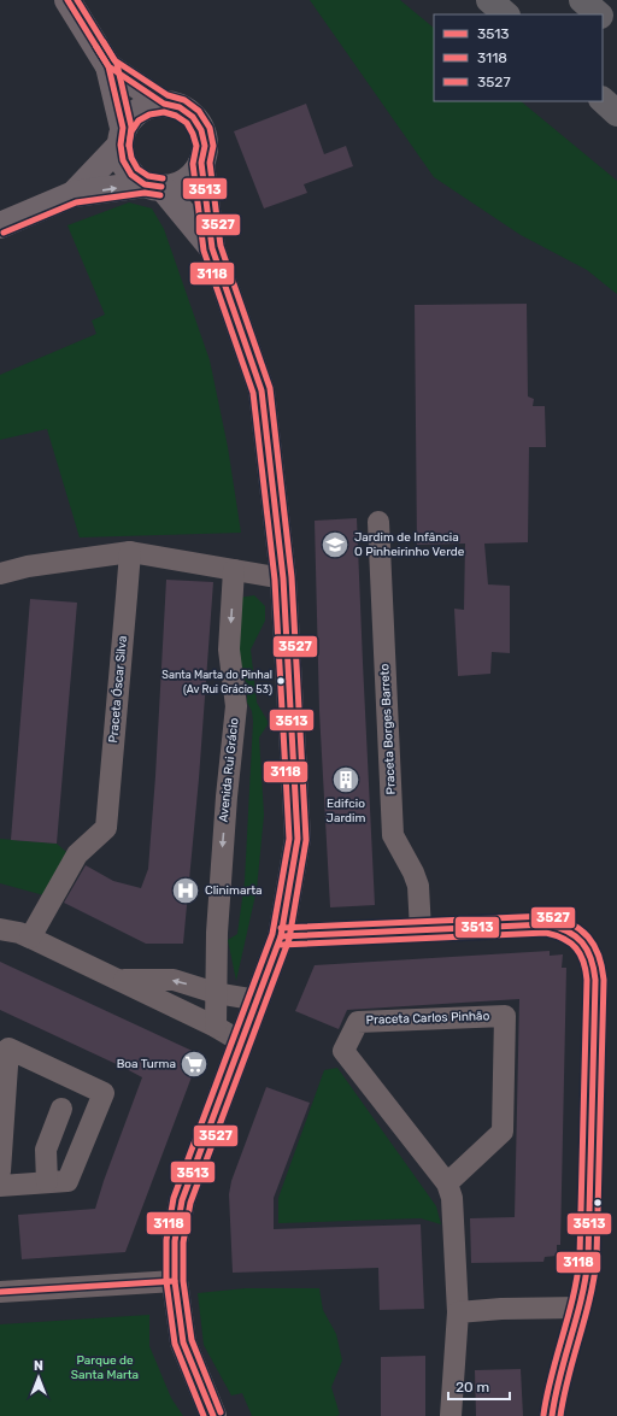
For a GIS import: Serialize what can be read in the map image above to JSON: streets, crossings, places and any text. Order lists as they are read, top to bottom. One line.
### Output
{"streets":{"street":["Praceta Óscar Silva","Praceta Borges Barreto","Avenida Rui Grácio","Praceta Carlos Pinhão"]},"parks":["Parque de Santa Marta"],"places":{"school or university":["Jardim de Infância O Pinheirinho Verde"],"other":["Santa Marta do Pinhal (Av Rui Grácio 53)"],"building":["Edifcio Jardim"],"hospital":["Clinimarta"],"supermarket":["Boa Turma"]},"lines":["transit line 3513","transit line 3527","transit line 3118"],"legend":["3513","3118","3527"],"scale_bar":"20 m","north":"top"}
